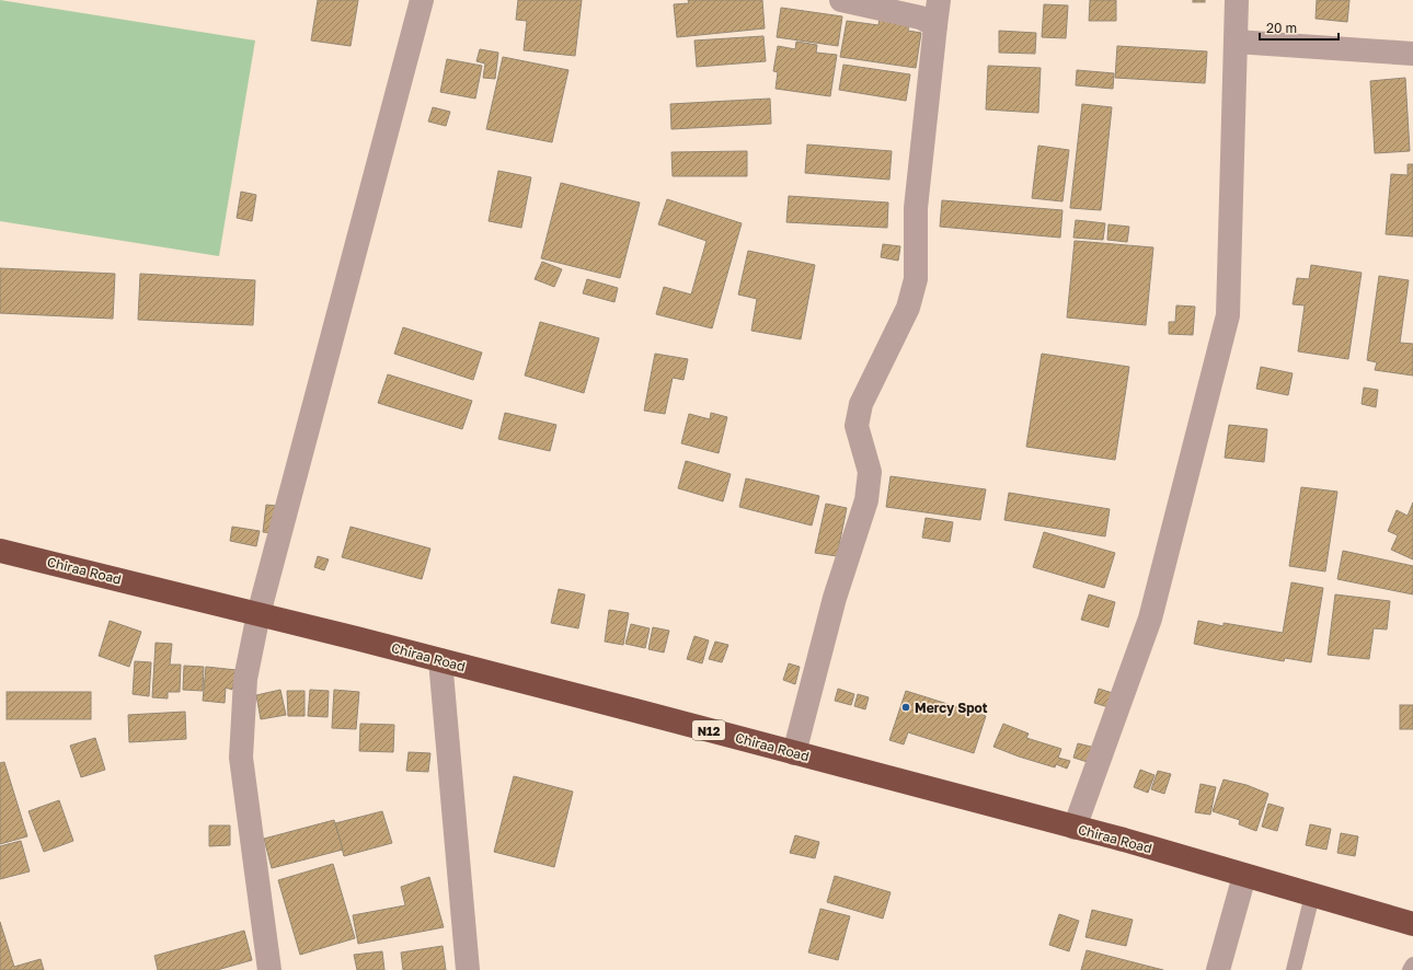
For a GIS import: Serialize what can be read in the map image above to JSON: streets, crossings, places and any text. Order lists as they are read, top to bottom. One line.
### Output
{"streets":{"highway":["Chiraa Road","N12"]},"places":["Mercy Spot"],"scale_bar":"20 m"}
